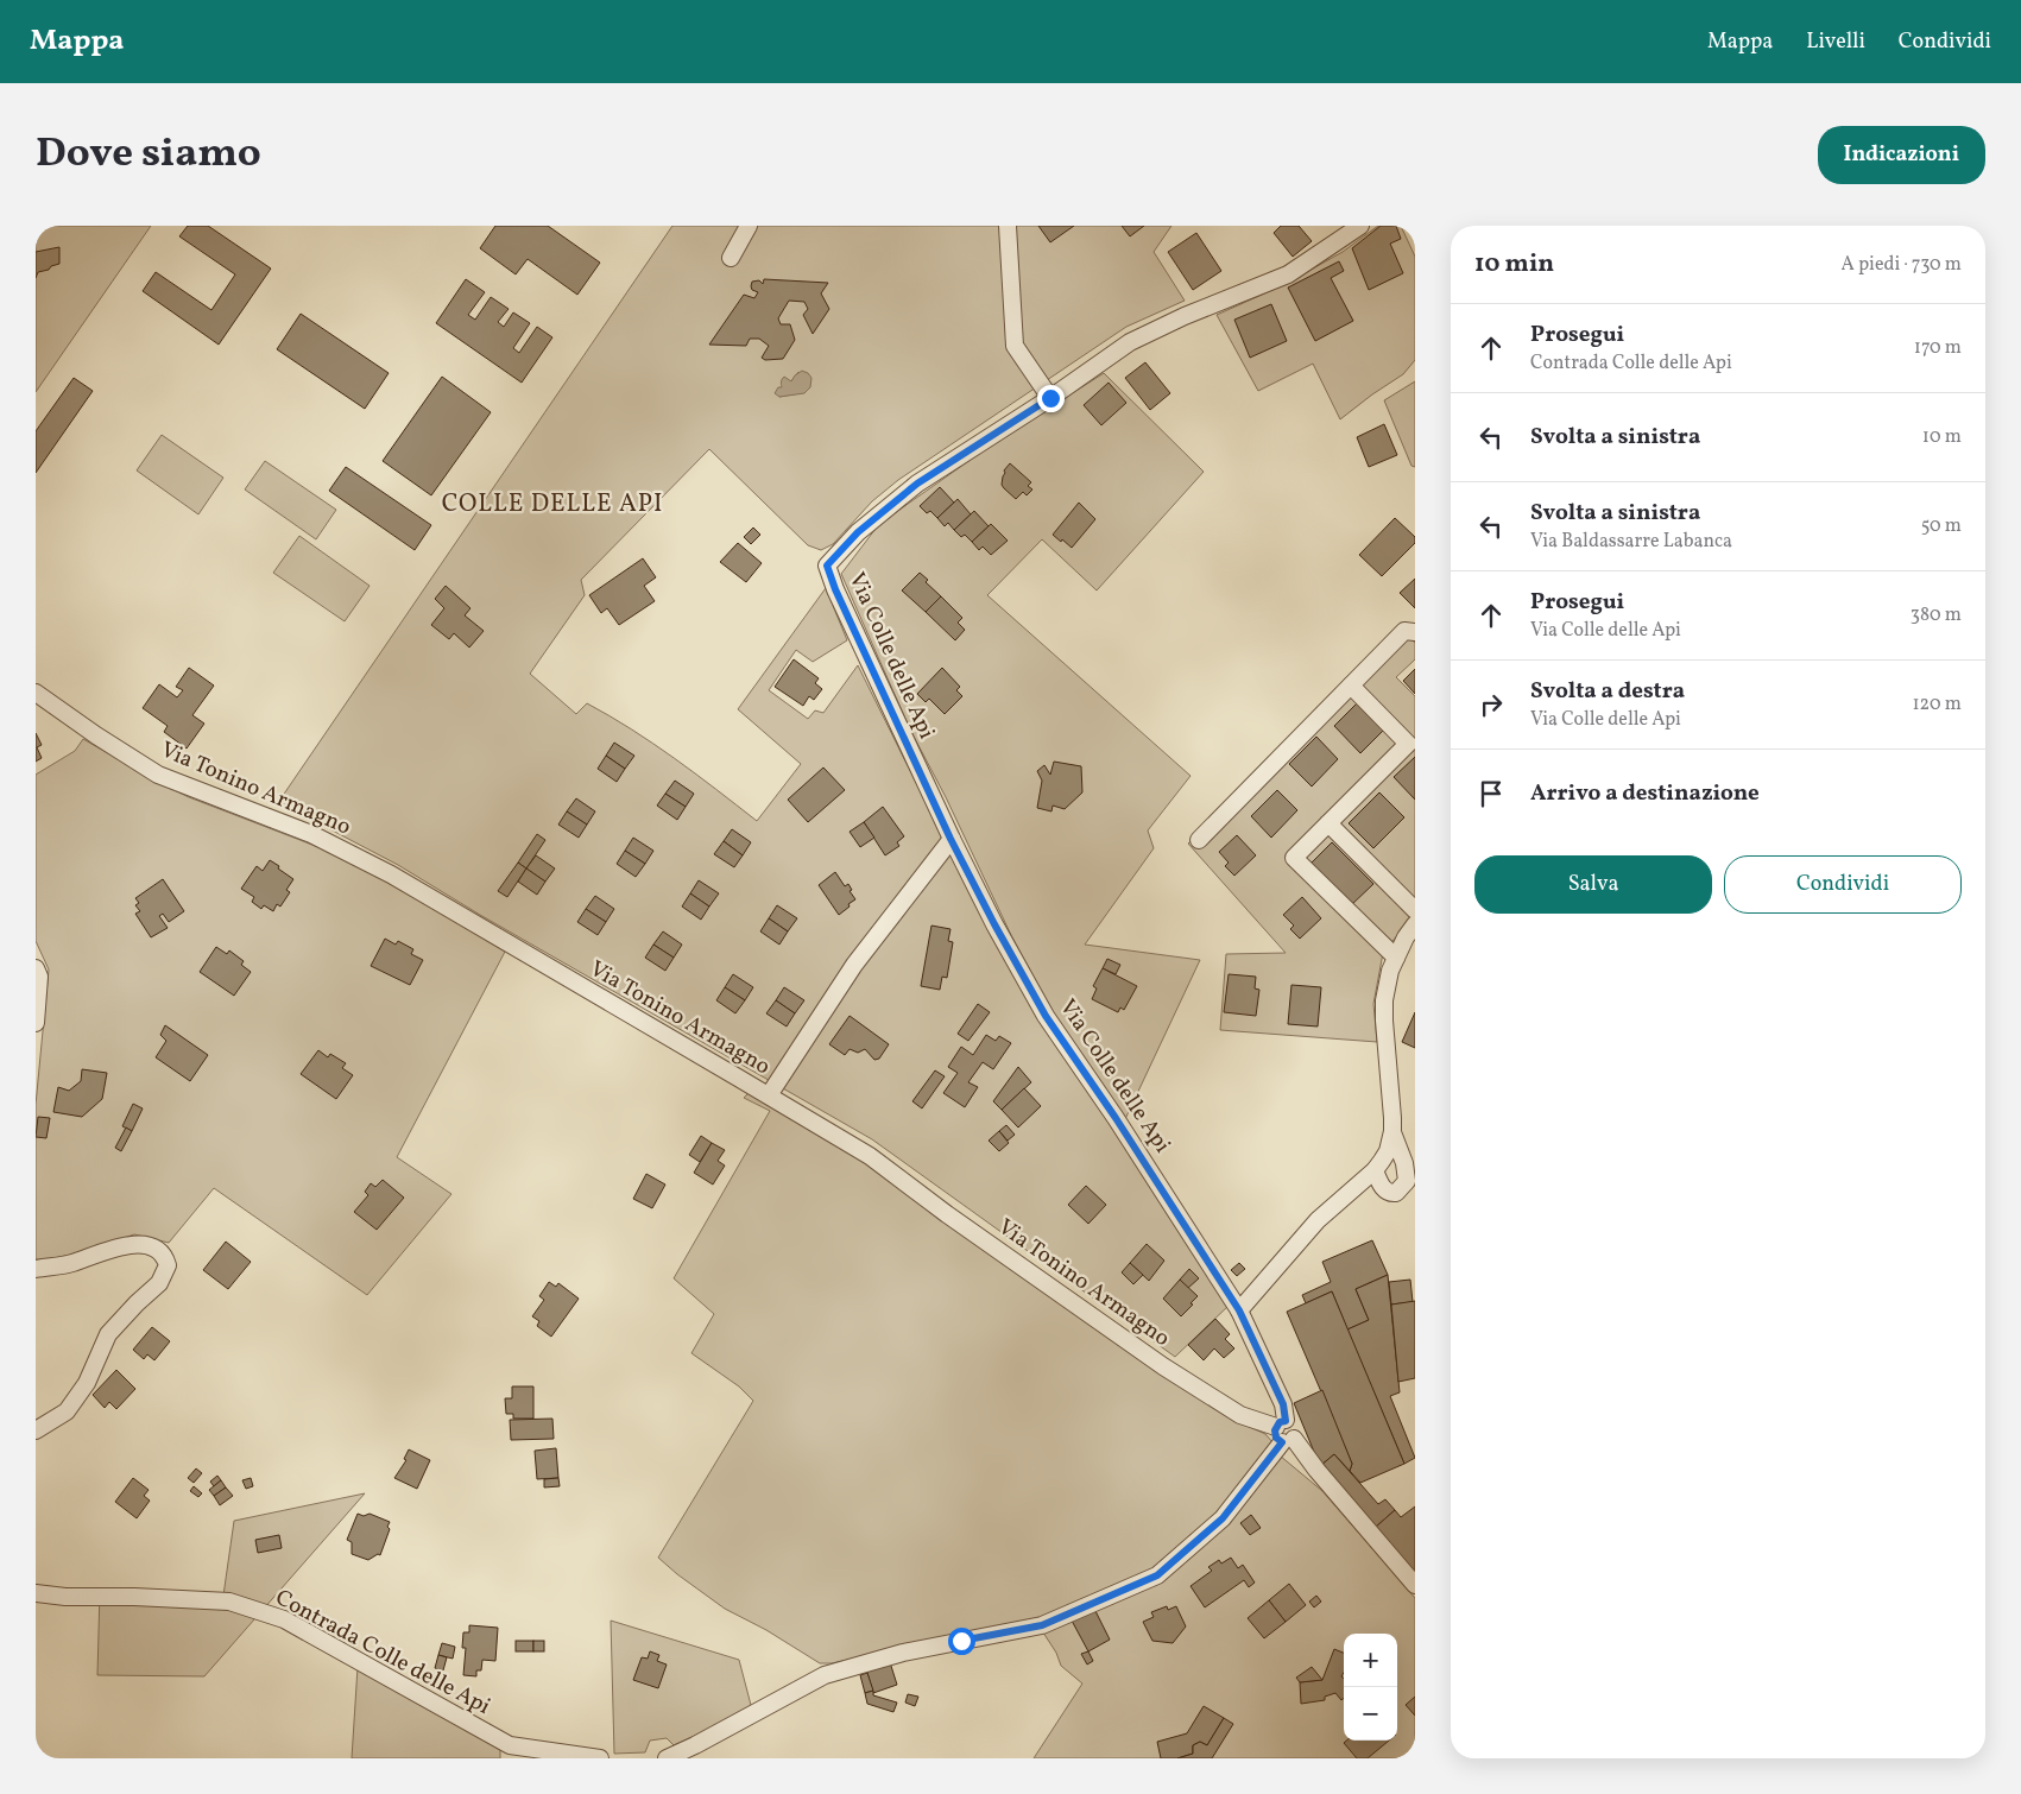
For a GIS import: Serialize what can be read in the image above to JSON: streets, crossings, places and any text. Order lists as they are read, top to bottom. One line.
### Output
{"streets":{"street":["Via Colle delle Api","Via Tonino Armagno","Contrada Colle delle Api"]},"crossings":[["Via Colle delle Api","Via Tonino Armagno"]],"districts":["COLLE DELLE API"],"page":{"header":"Mappa","nav":["Mappa","Livelli","Condividi"],"title":"Dove siamo","buttons":["Indicazioni",["Salva","Condividi"]],"heading":["10 min","A piedi · 730 m"],"list":[["Prosegui","Contrada Colle delle Api","170 m"],["Svolta a sinistra","10 m"],["Svolta a sinistra","Via Baldassarre Labanca","50 m"],["Prosegui","Via Colle delle Api","380 m"],["Svolta a destra","Via Colle delle Api","120 m"],"Arrivo a destinazione"],"map_buttons":["+","−"]}}
